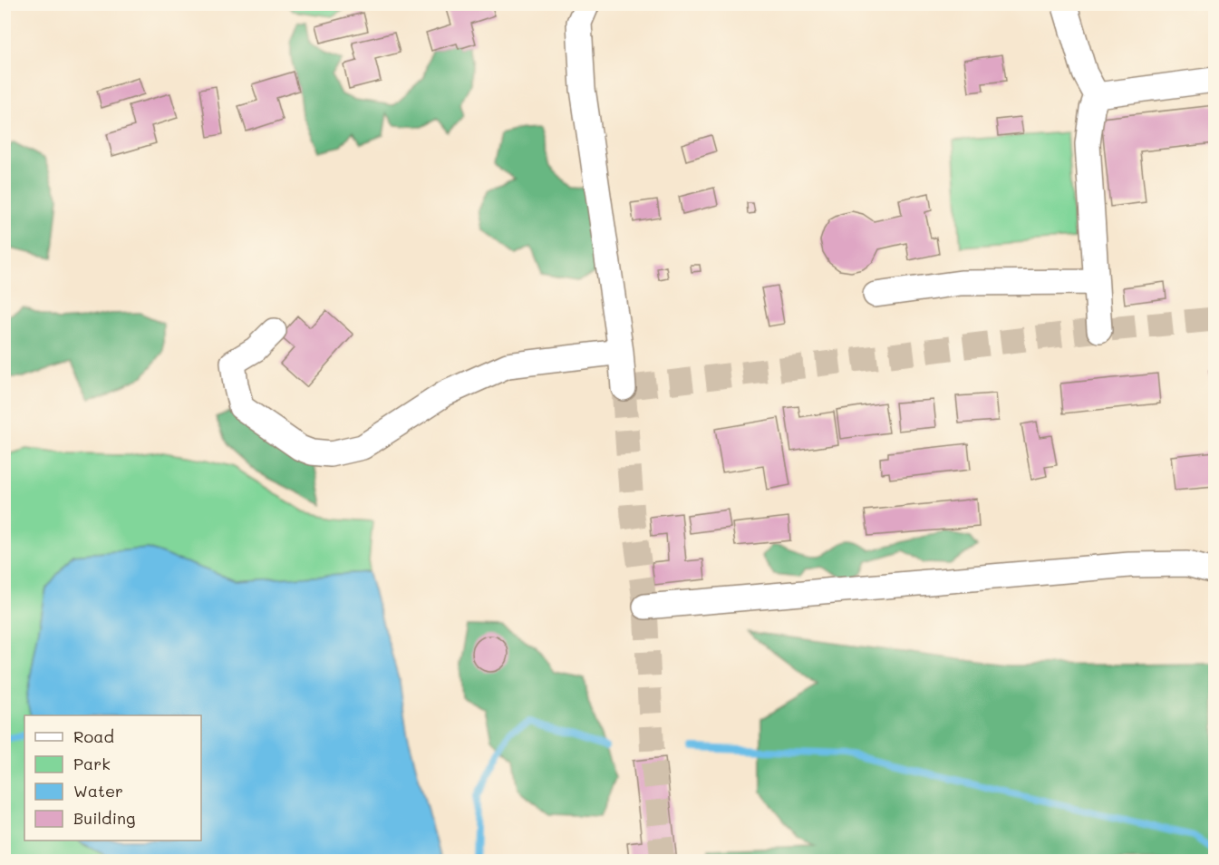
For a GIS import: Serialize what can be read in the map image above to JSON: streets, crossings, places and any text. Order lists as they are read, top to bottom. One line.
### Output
{"legend":["Road","Park","Water","Building"]}
